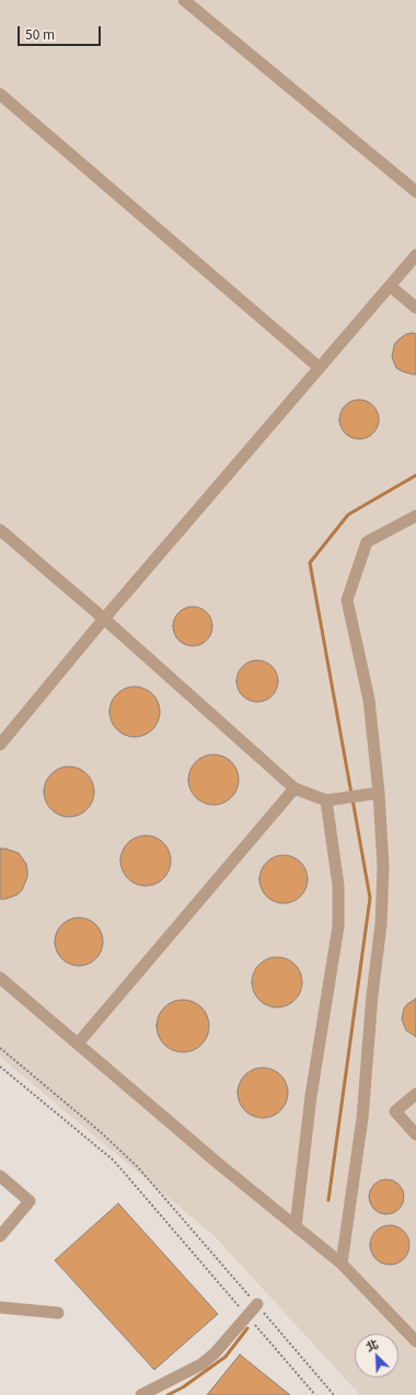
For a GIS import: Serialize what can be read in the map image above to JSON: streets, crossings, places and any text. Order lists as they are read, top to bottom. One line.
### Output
{"scale_bar":"50 m","north":"top left"}
